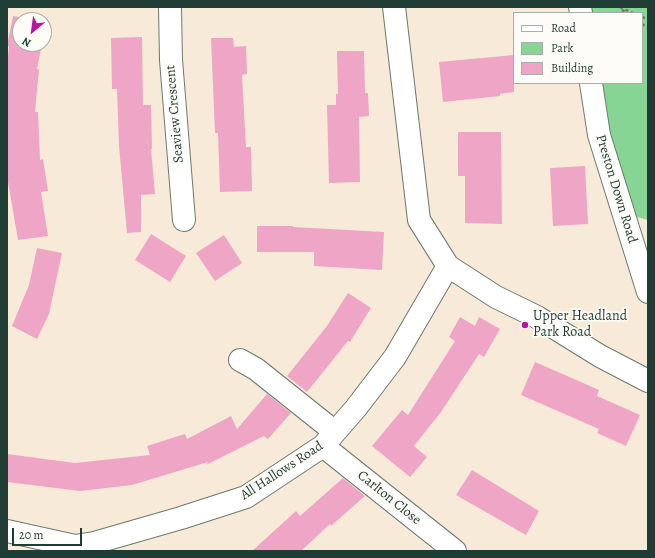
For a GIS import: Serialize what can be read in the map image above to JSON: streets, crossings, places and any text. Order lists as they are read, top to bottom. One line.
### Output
{"streets":{"street":["Seaview Crescent","Preston Down Road","All Hallows Road","Carlton Close"]},"crossings":[["All Hallows Road","Carlton Close"]],"places":["Upper Headland Park Road"],"legend":["Road","Park","Building"],"scale_bar":"20 m","north":"bottom left"}
